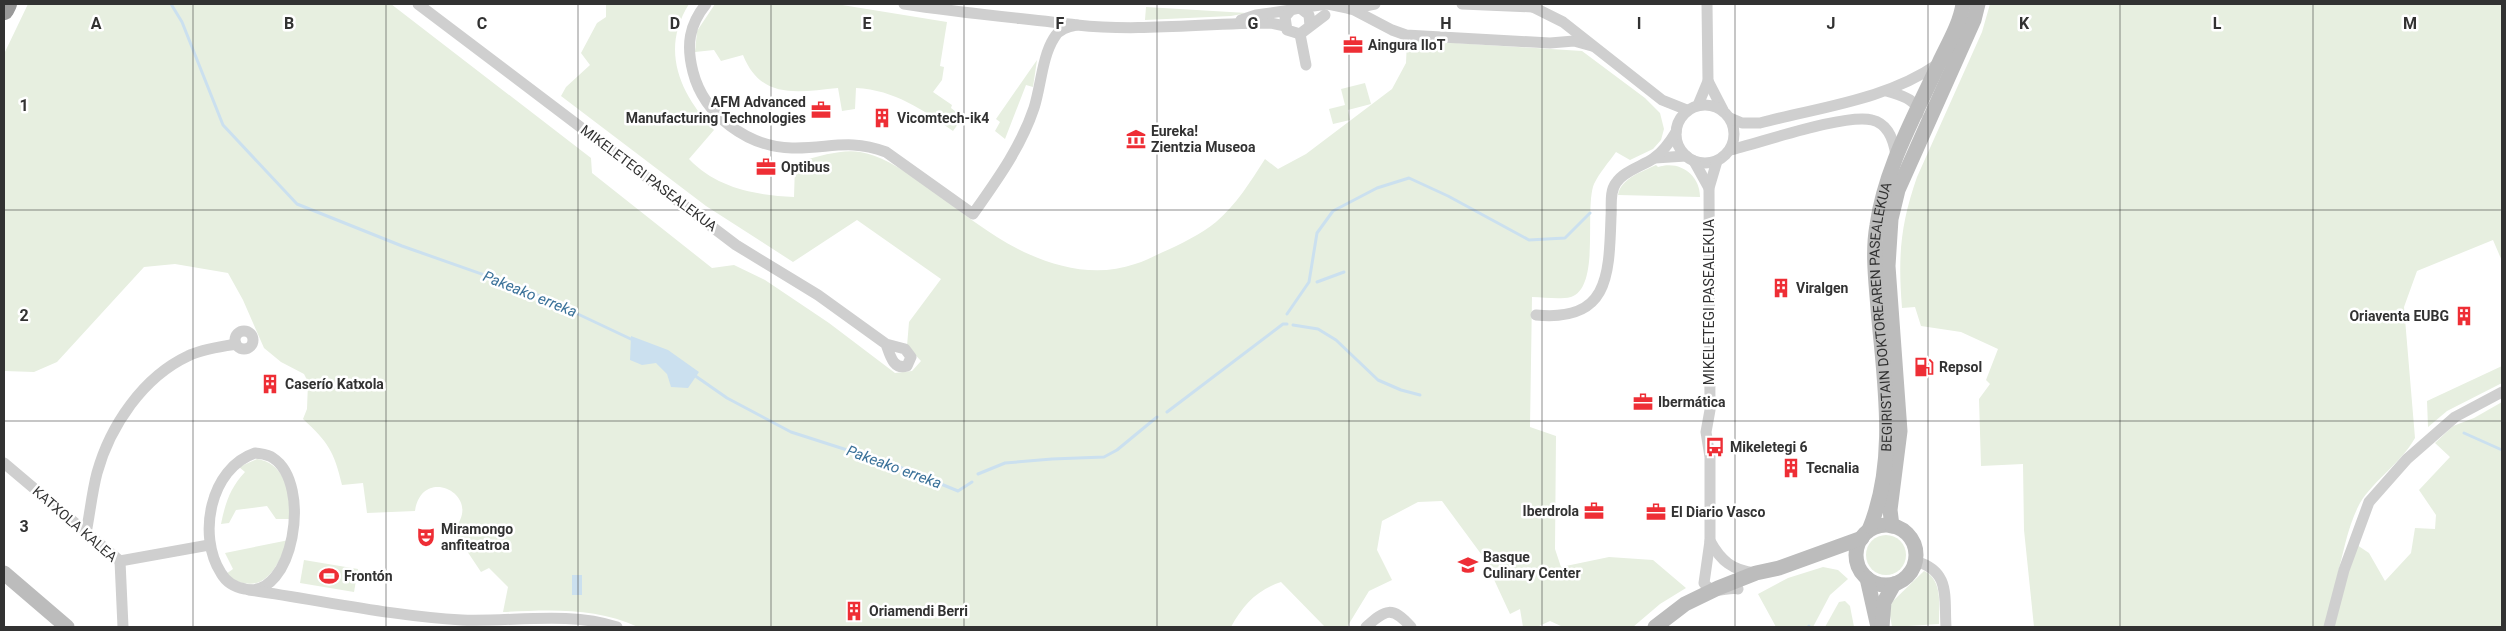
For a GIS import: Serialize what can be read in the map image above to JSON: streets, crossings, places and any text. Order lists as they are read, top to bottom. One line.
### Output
{"streets":{"main road":["BEGIRISTAIN DOKTOREAREN PASEALEKUA"],"street":["MIKELETEGI PASEALEKUA","KATXOLA KALEA"]},"water":["Pakeako erreka"],"places":{"office":["Aingura IIoT","AFM Advanced Manufacturing Technologies","Optibus","Ibermática","Iberdrola","El Diario Vasco"],"building":["Vicomtech-ik4","Viralgen","Oriaventa EUBG","Caserío Katxola","Tecnalia","Oriamendi Berri"],"museum":["Eureka! Zientzia Museoa"],"fuel station":["Repsol"],"bus stop":["Mikeletegi 6"],"theatre":["Miramongo anfiteatroa"],"school or university":["Basque Culinary Center"],"sports":["Frontón"]},"grid":{"columns":["A","B","C","D","E","F","G","H","I","J","K","L","M"],"rows":["1","2","3"]}}
